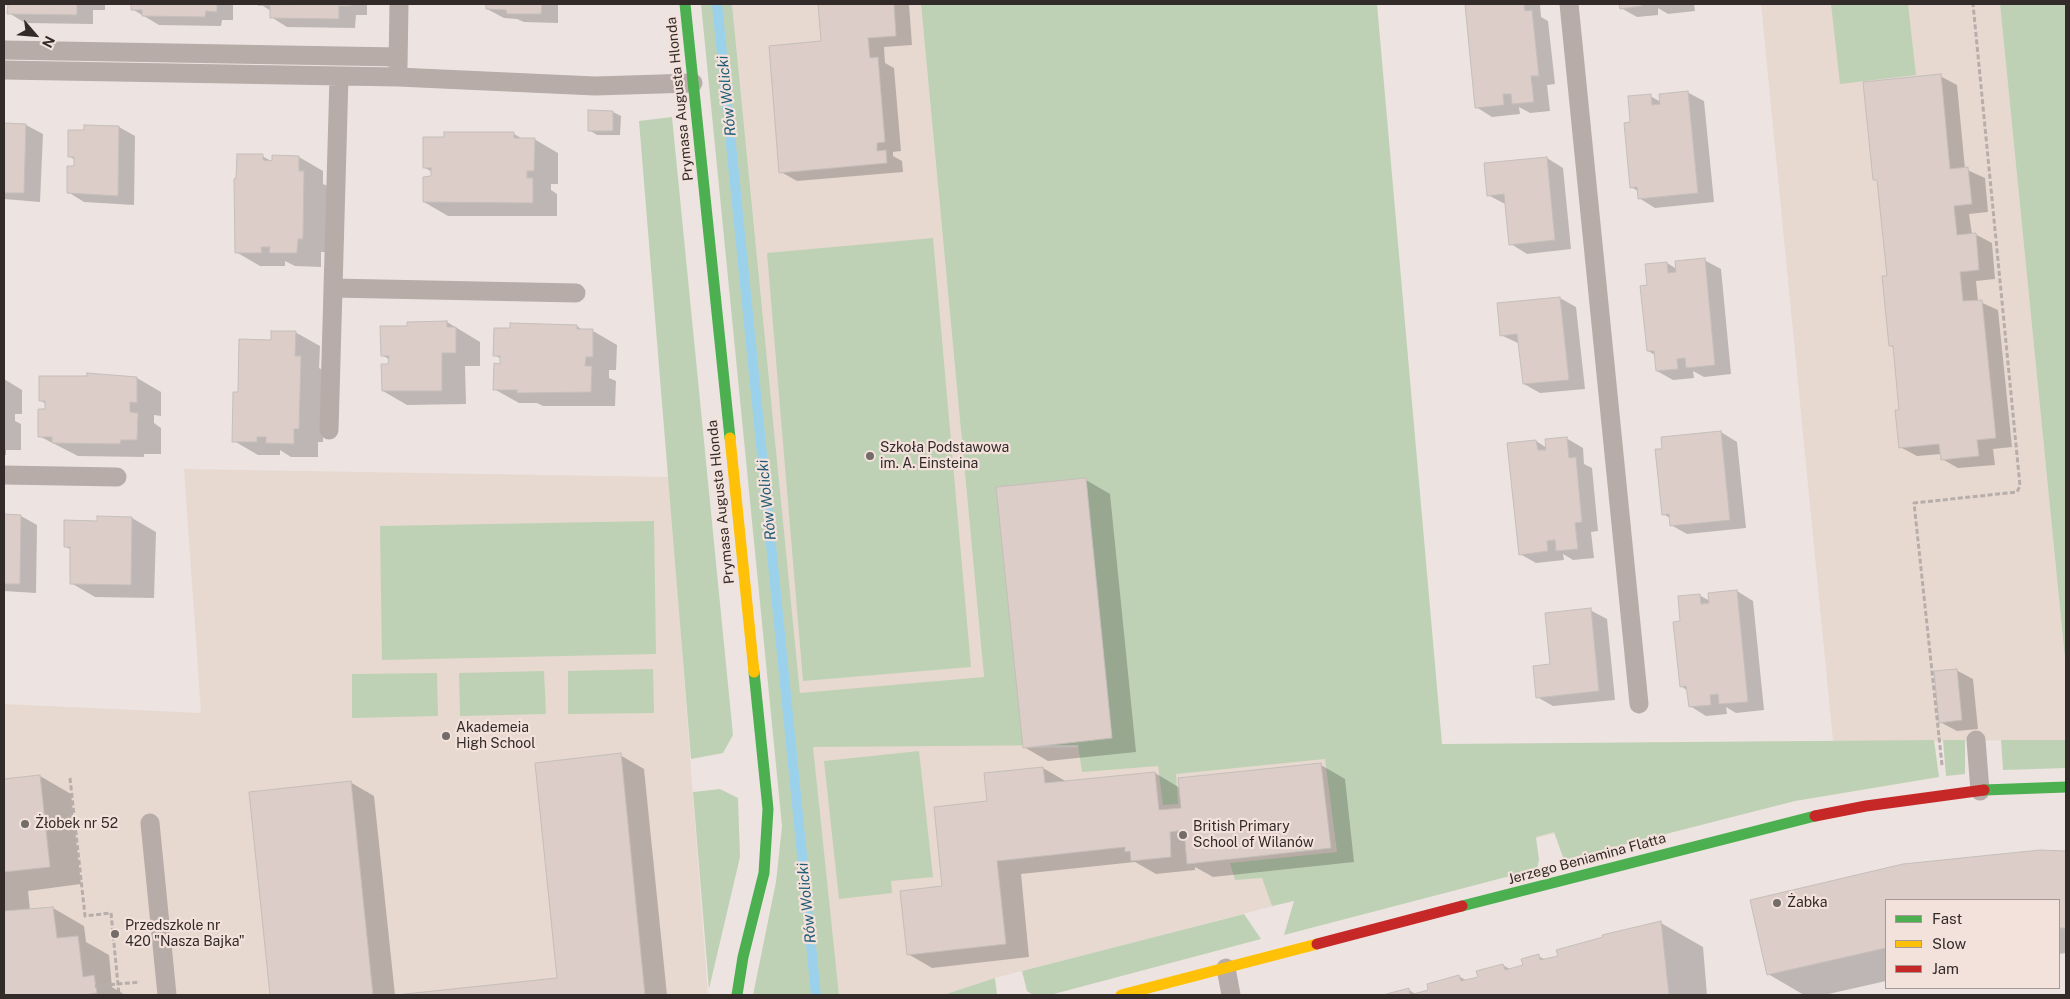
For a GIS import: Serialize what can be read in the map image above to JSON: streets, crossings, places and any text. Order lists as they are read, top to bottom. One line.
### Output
{"streets":{"street":["Prymasa Augusta Hlonda","Jerzego Beniamina Flatta"]},"water":["Rów Wolicki"],"places":["Szkoła Podstawowa im. A. Einsteina","Akademeia High School","Żłobek nr 52","British Primary School of Wilanów","Żabka","Przedszkole nr 420 \"Nasza Bajka\""],"legend":["Fast","Slow","Jam"],"north":"bottom right"}
